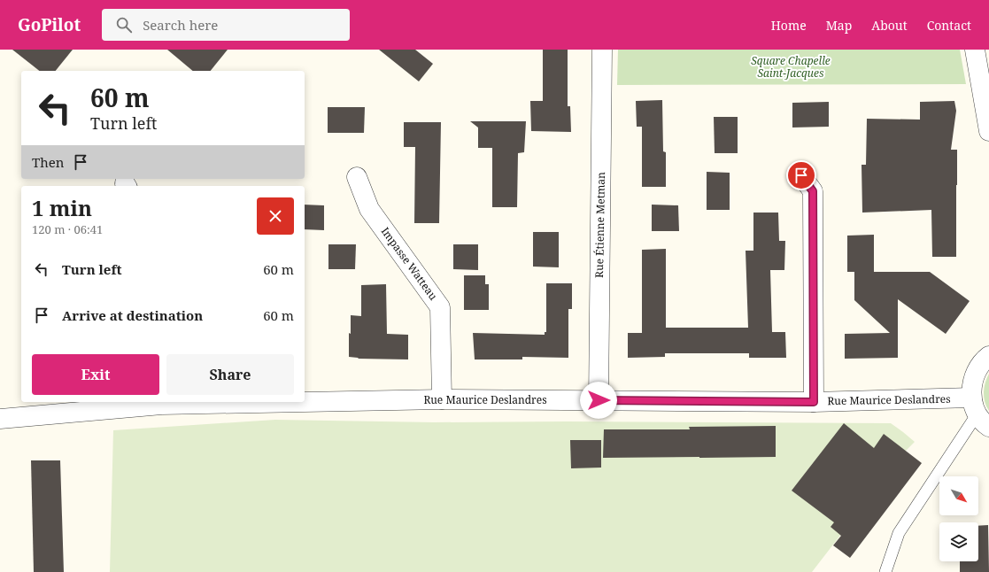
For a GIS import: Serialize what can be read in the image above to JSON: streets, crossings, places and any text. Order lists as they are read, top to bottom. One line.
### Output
{"streets":{"street":["Rue Étienne Metman","Impasse Watteau","Rue Maurice Deslandres"]},"crossings":[["Rue Étienne Metman","Rue Maurice Deslandres"],["Impasse Watteau","Rue Maurice Deslandres"]],"parks":["Square Chapelle Saint-Jacques"],"north":"bottom right","page":{"header":"GoPilot","search":"Search here","nav":["Home","Map","About","Contact"],"turn":["60 m","Turn left"],"then":"Then","heading":["1 min","120 m · 06:41"],"list":[{"name":"Turn left","value":"60 m"},{"name":"Arrive at destination","value":"60 m"}],"buttons":["Exit","Share"]}}
